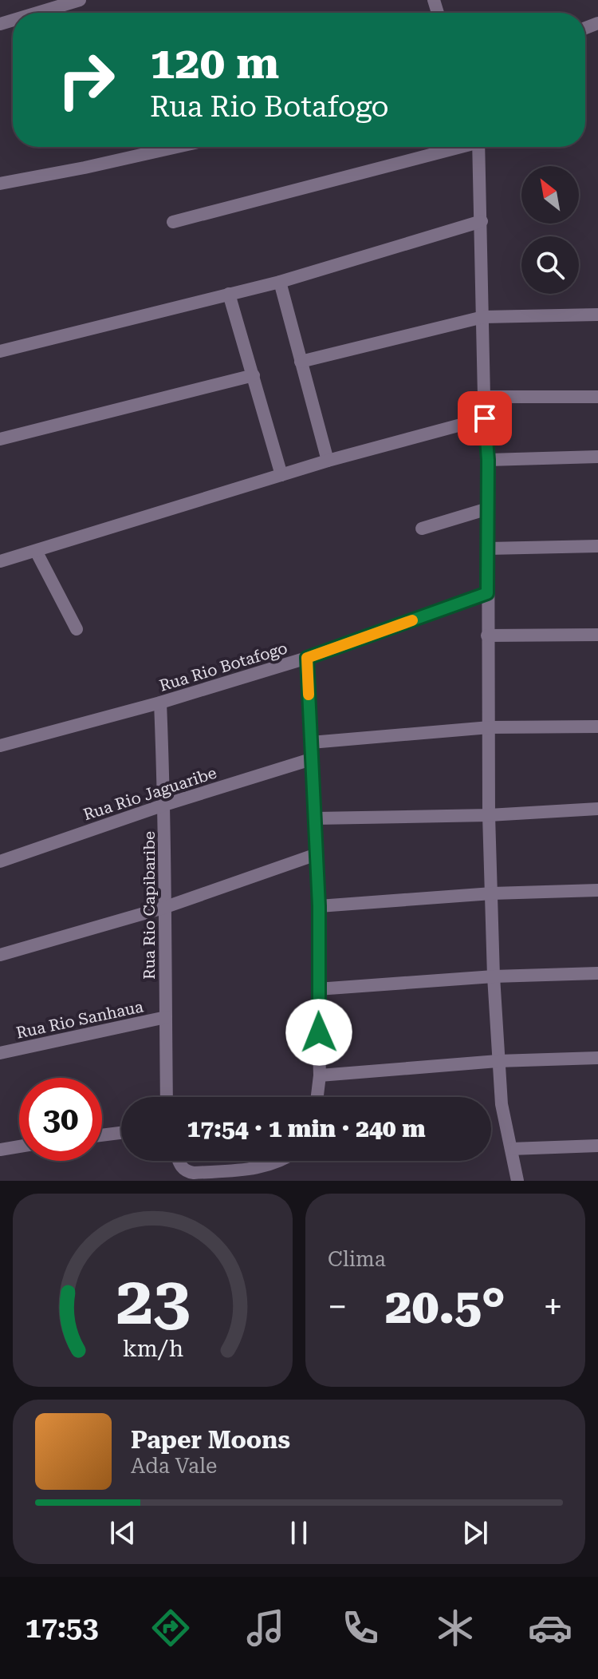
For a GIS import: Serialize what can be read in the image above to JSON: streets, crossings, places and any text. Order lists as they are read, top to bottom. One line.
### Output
{"streets":{"street":["Rua Rio Botafogo","Rua Rio Jaguaribe","Rua Rio Capibaribe","Rua Rio Sanhaua"]},"crossings":[["Rua Rio Botafogo","Rua Rio Capibaribe"],["Rua Rio Jaguaribe","Rua Rio Capibaribe"],["Rua Rio Capibaribe","Rua Rio Sanhaua"]],"north":"top left","page":{"turn":["120 m","Rua Rio Botafogo"],"limit":"30","trip":"17:54 · 1 min · 240 m","tile":"Clima","heat":["−","20.5°","+"],"song":["Paper Moons","Ada Vale"],"tabs":"17:53","gauge":["23","km/h"]}}
